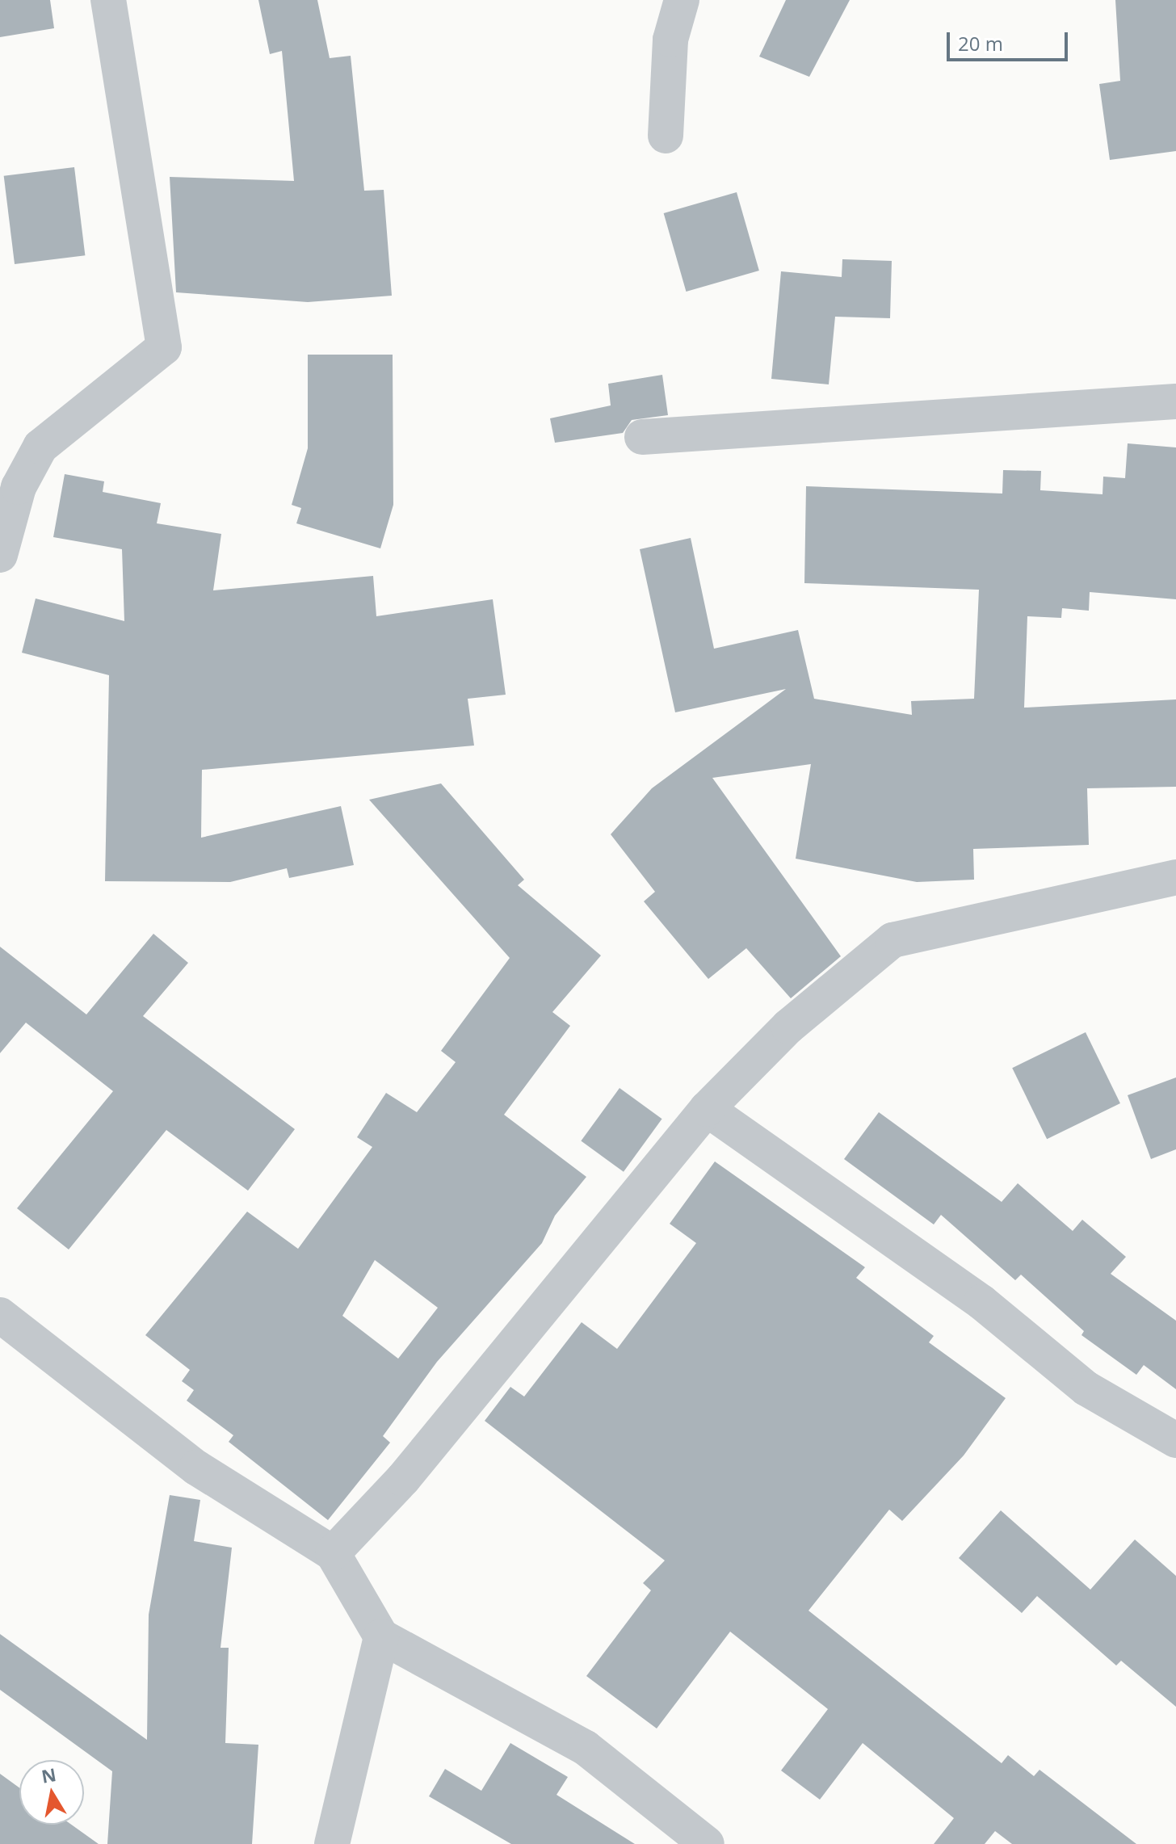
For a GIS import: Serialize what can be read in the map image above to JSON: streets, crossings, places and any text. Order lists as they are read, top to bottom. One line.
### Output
{"scale_bar":"20 m","north":"top"}
